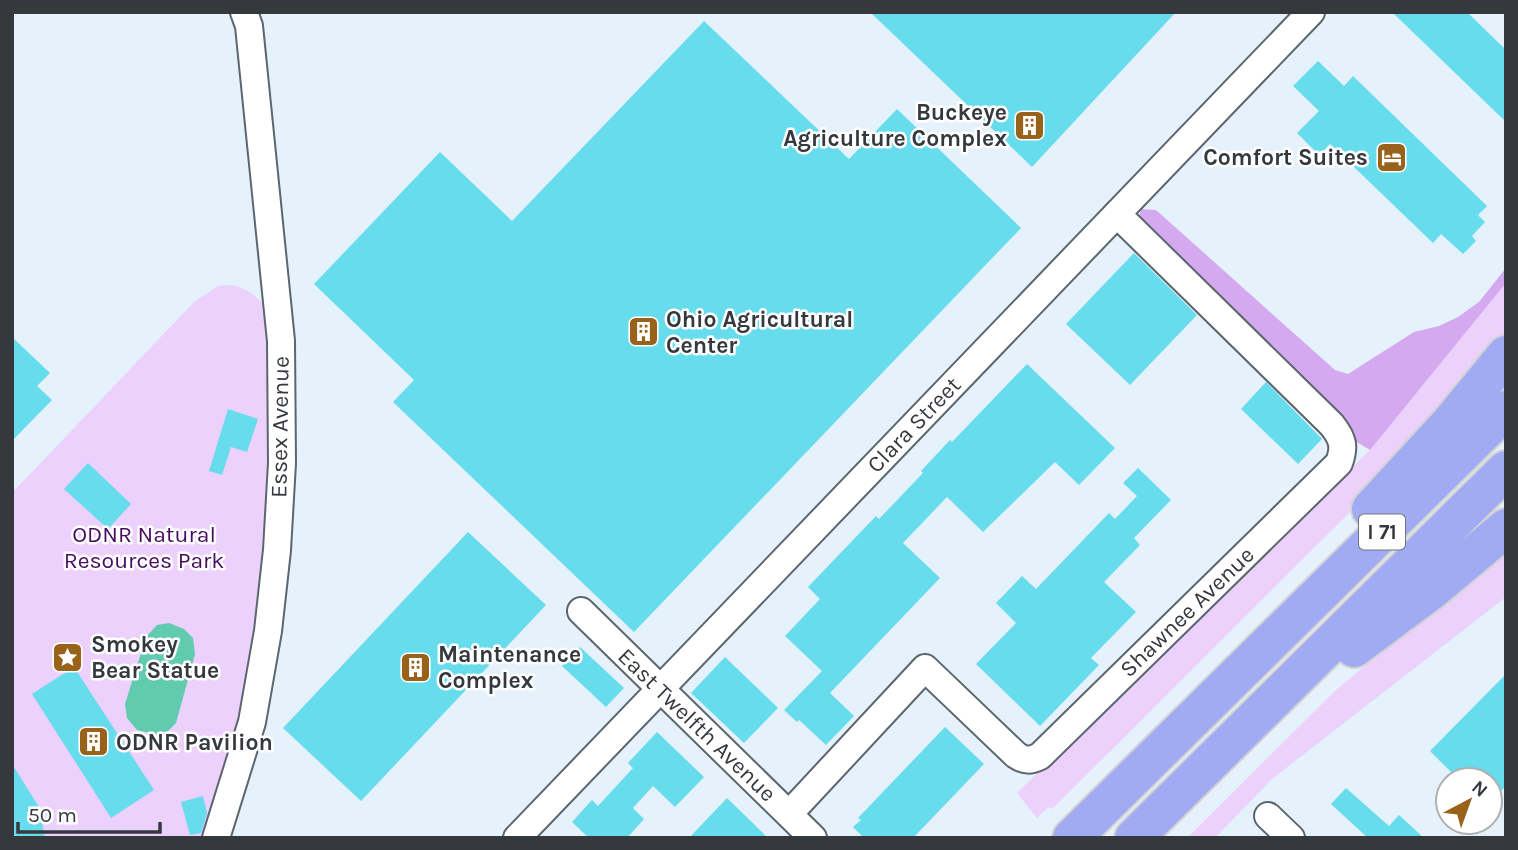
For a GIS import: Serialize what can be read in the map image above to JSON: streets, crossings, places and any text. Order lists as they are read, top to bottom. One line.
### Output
{"streets":{"highway":["I 71"],"street":["Clara Street","Essex Avenue","Shawnee Avenue","East Twelfth Avenue"]},"crossings":[["Clara Street","Shawnee Avenue"],["Clara Street","East Twelfth Avenue"],["Shawnee Avenue","East Twelfth Avenue"]],"parks":["ODNR Natural Resources Park"],"places":{"building":["Buckeye Agriculture Complex","Ohio Agricultural Center","Maintenance Complex","ODNR Pavilion"],"hotel":["Comfort Suites"],"place":["Smokey Bear Statue"]},"scale_bar":"50 m","north":"top right"}
